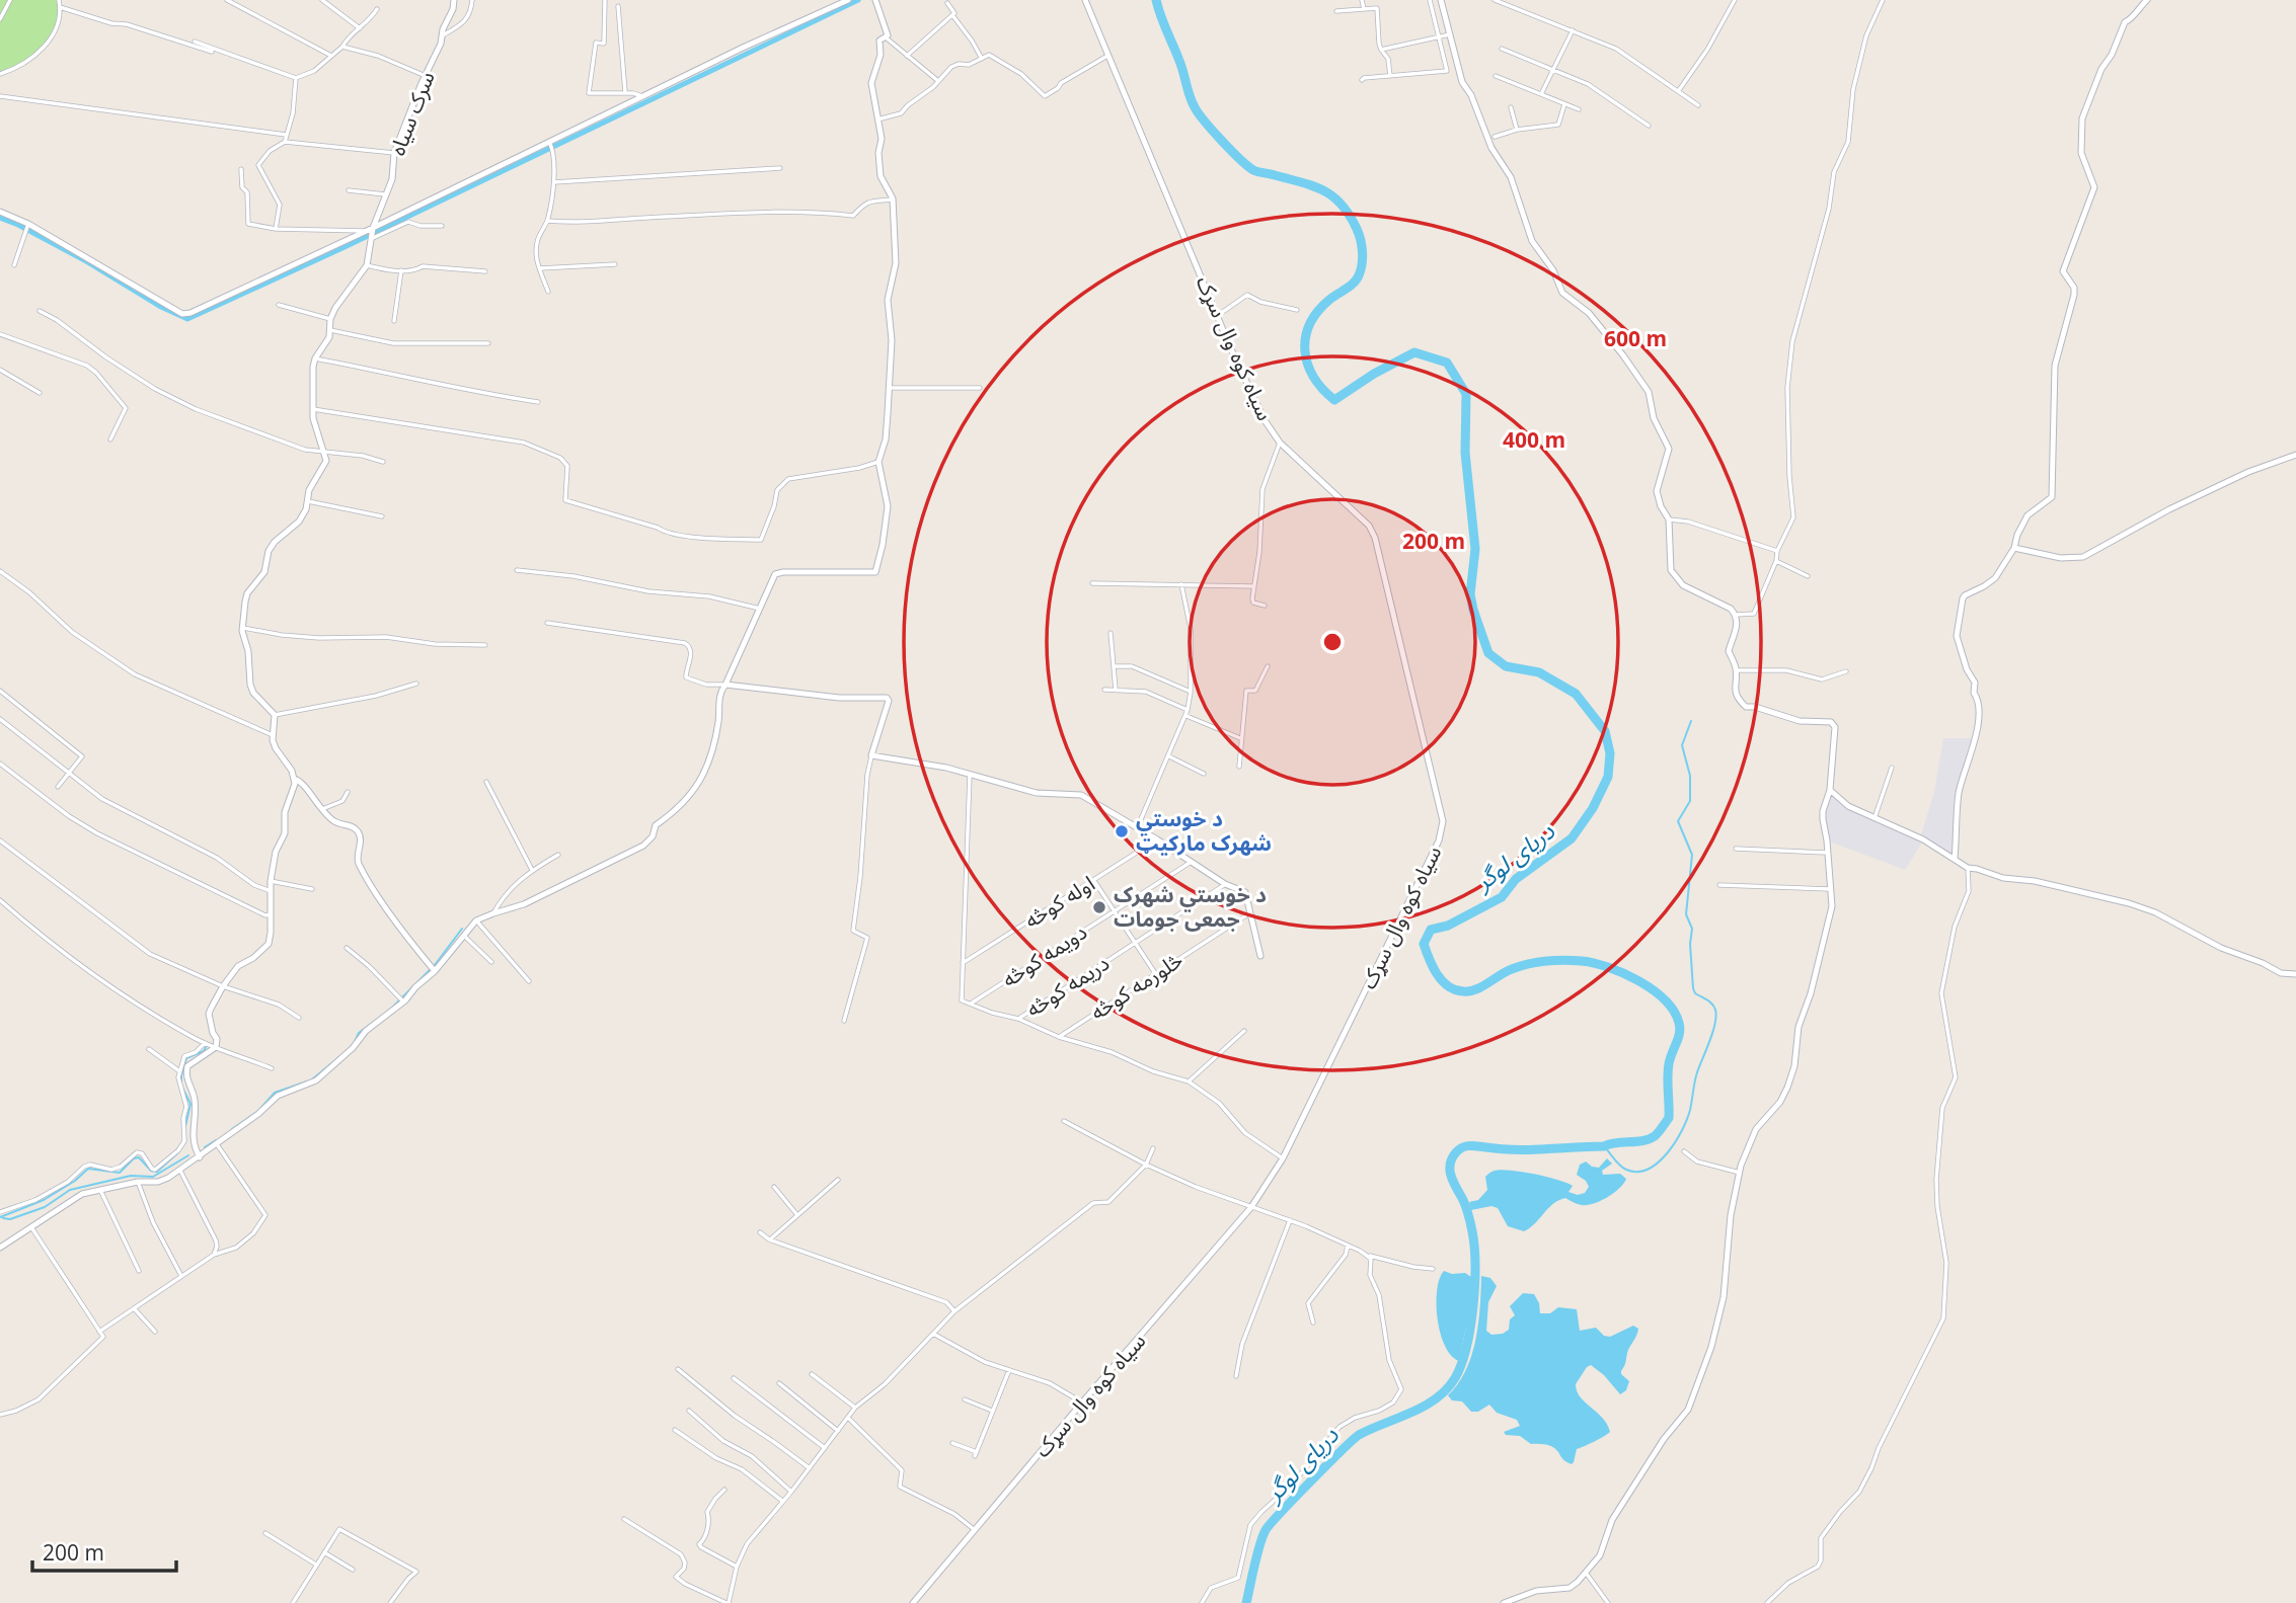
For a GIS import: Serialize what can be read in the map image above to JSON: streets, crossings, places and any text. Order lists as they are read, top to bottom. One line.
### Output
{"streets":{"street":["سرک سیاه","سیاه کوه وال سړک","اوله کوڅه","دویمه کوڅه","دریمه کوڅه","څلورمه کوڅه"]},"water":["دریای لوگر"],"places":["د خوستي شهرک مارکیټ","د خوستي شهرک جمعی جومات"],"scale_bar":"200 m","rings":["600 m","400 m","200 m"]}
